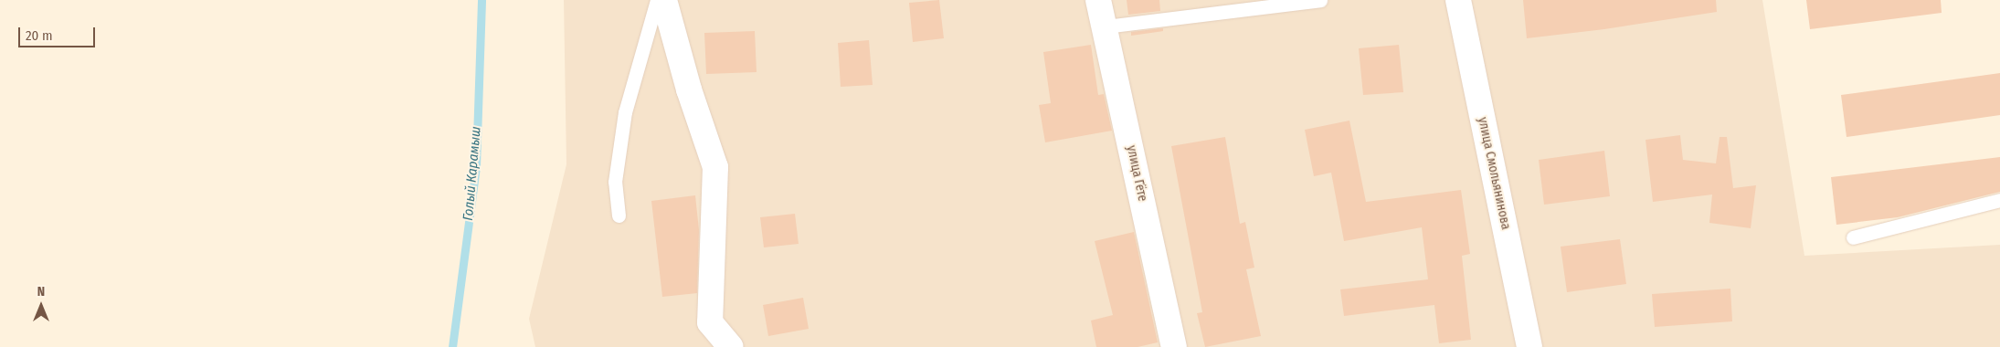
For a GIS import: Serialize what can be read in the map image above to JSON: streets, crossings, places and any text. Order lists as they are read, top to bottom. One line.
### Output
{"streets":{"street":["улица Гёте","улица Смольянинова"]},"water":["Голый Карамыш"],"scale_bar":"20 m","north":"top"}
